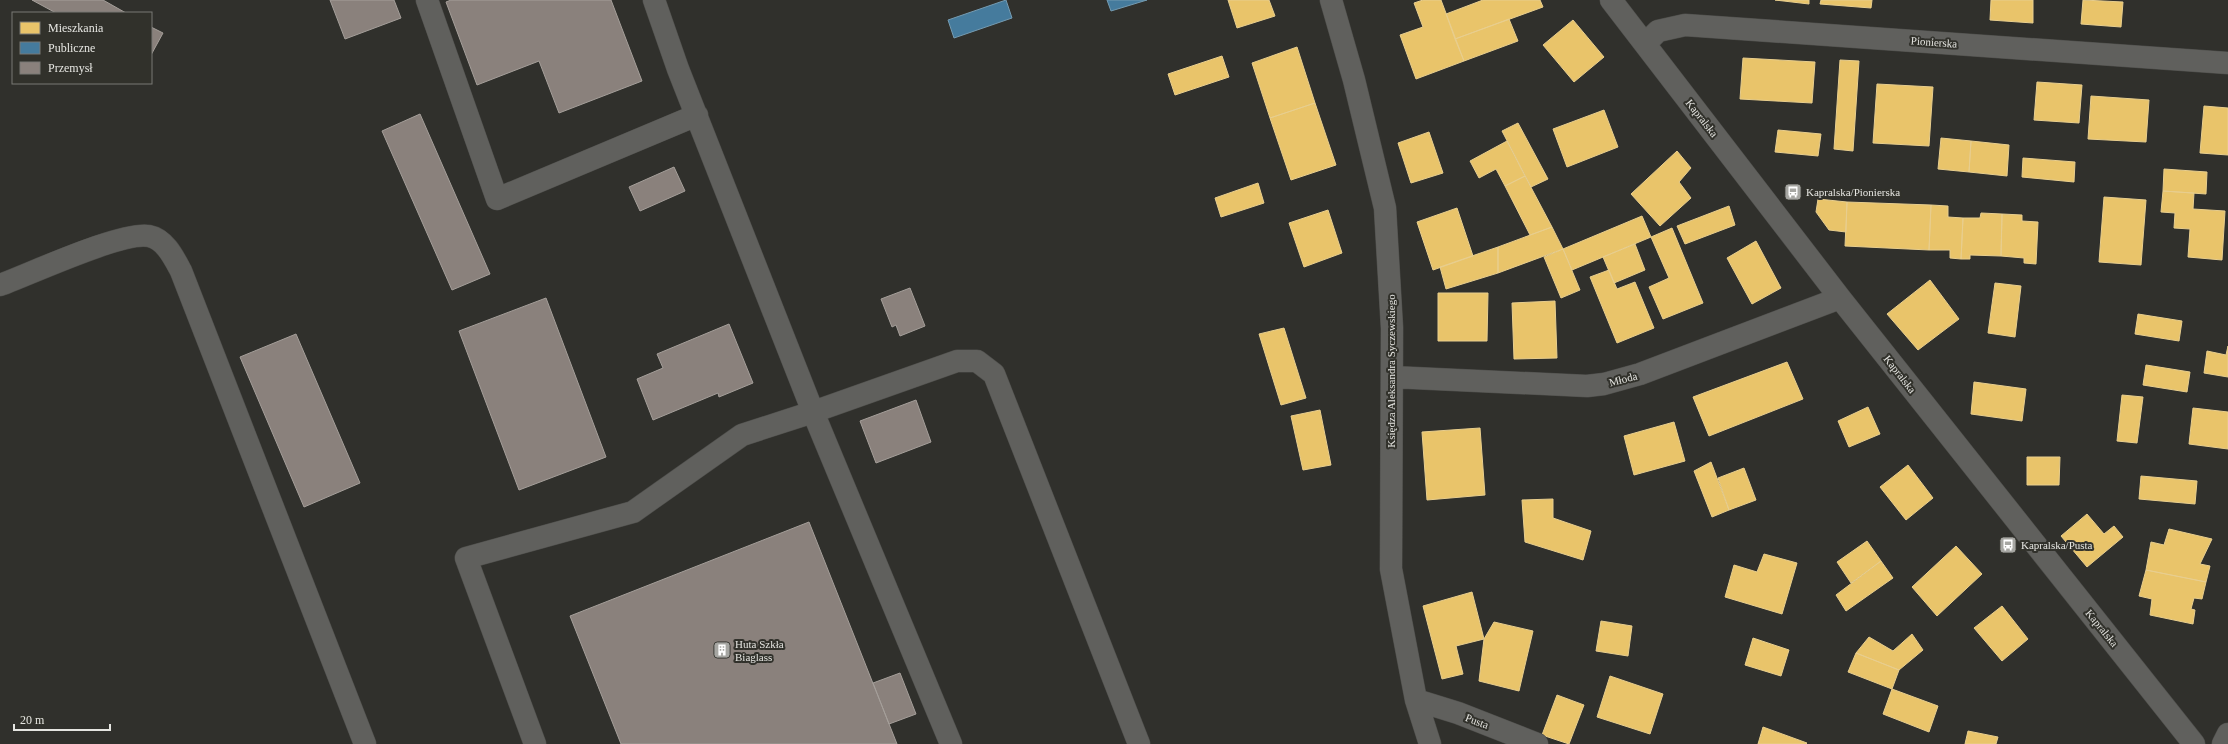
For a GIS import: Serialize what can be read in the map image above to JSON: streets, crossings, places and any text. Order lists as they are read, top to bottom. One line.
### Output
{"streets":{"street":["Pionierska","Kapralska","Księdza Aleksandra Syczewskiego","Młoda","Pusta"]},"crossings":[["Pionierska","Kapralska"],["Kapralska","Młoda"],["Księdza Aleksandra Syczewskiego","Młoda"],["Księdza Aleksandra Syczewskiego","Pusta"]],"places":{"bus stop":["Kapralska/Pionierska","Kapralska/Pusta"],"building":["Huta Szkła Biaglass"]},"legend":["Mieszkania","Publiczne","Przemysł"],"scale_bar":"20 m"}
